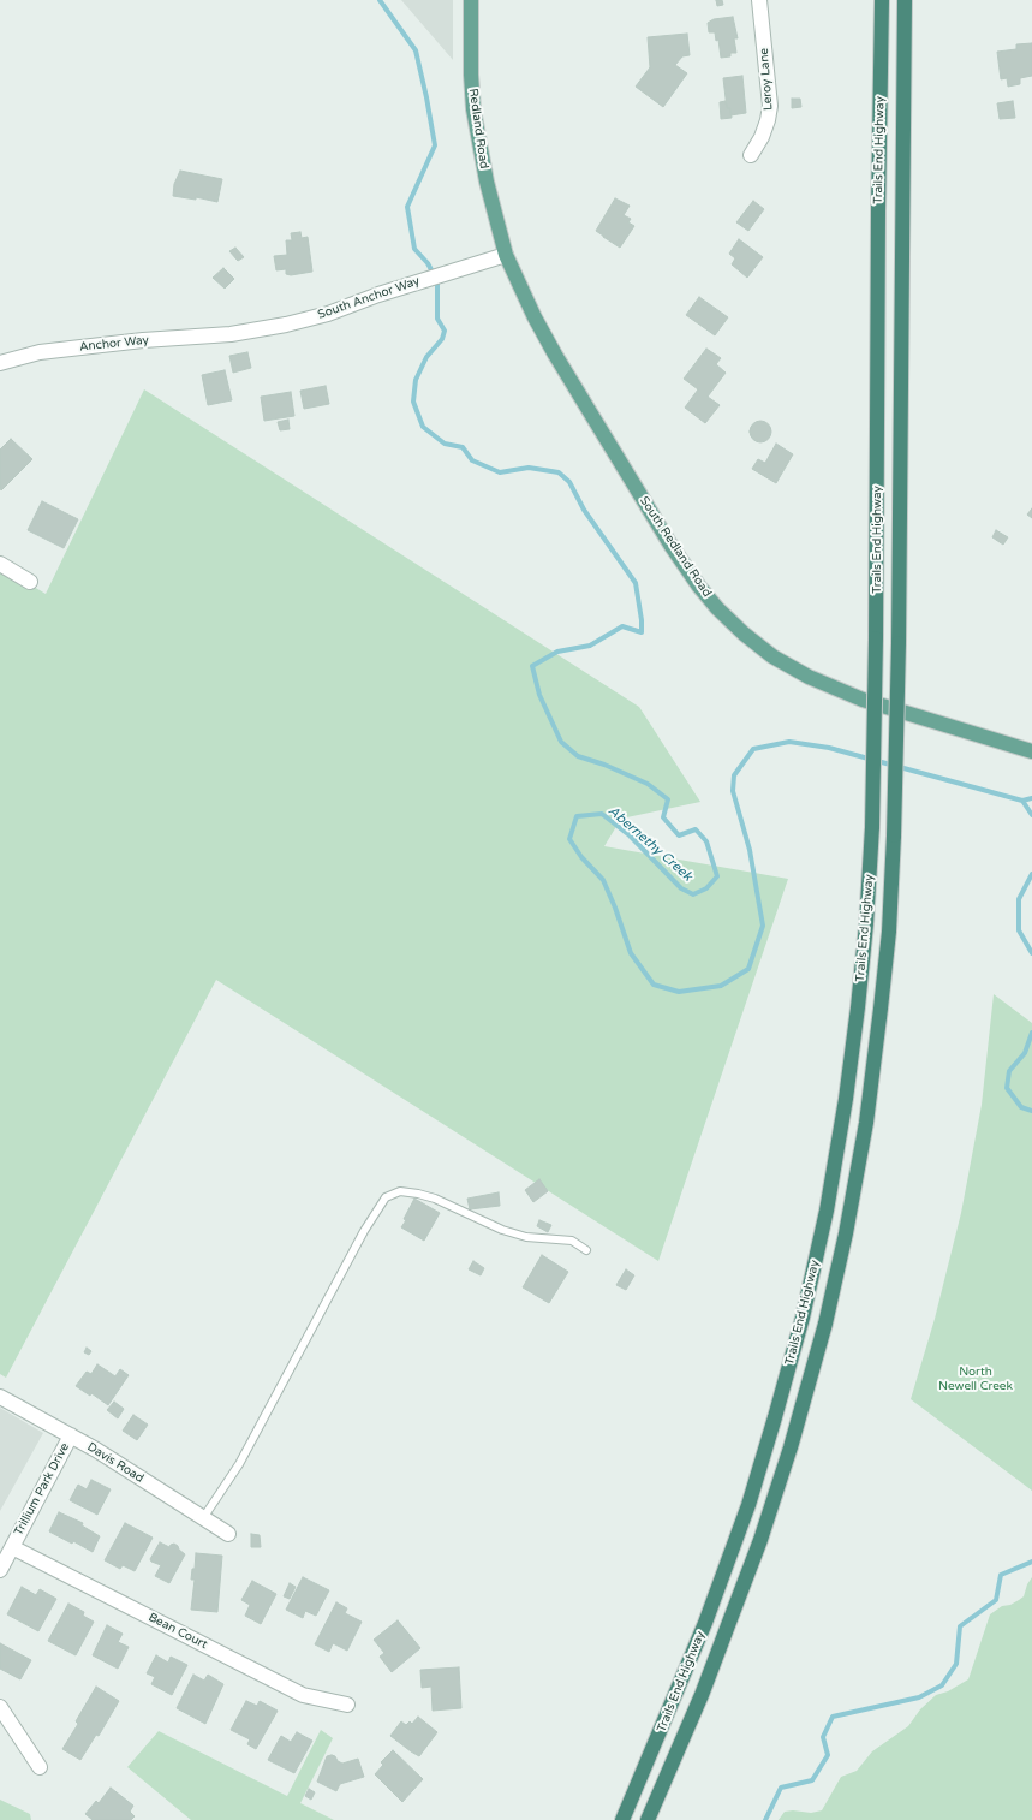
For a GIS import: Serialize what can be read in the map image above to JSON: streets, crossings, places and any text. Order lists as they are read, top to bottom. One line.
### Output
{"streets":{"highway":["Trails End Highway"],"main road":["Redland Road","South Redland Road"],"street":["Leroy Lane","South Anchor Way","Anchor Way","Davis Road","Trillium Park Drive","Bean Court"]},"crossings":[["Redland Road","South Anchor Way"],["Redland Road","South Redland Road"],["South Anchor Way","Anchor Way"],["South Anchor Way","South Redland Road"],["Davis Road","Trillium Park Drive"],["Trillium Park Drive","Bean Court"]],"water":["Abernethy Creek"],"parks":["North Newell Creek"]}
